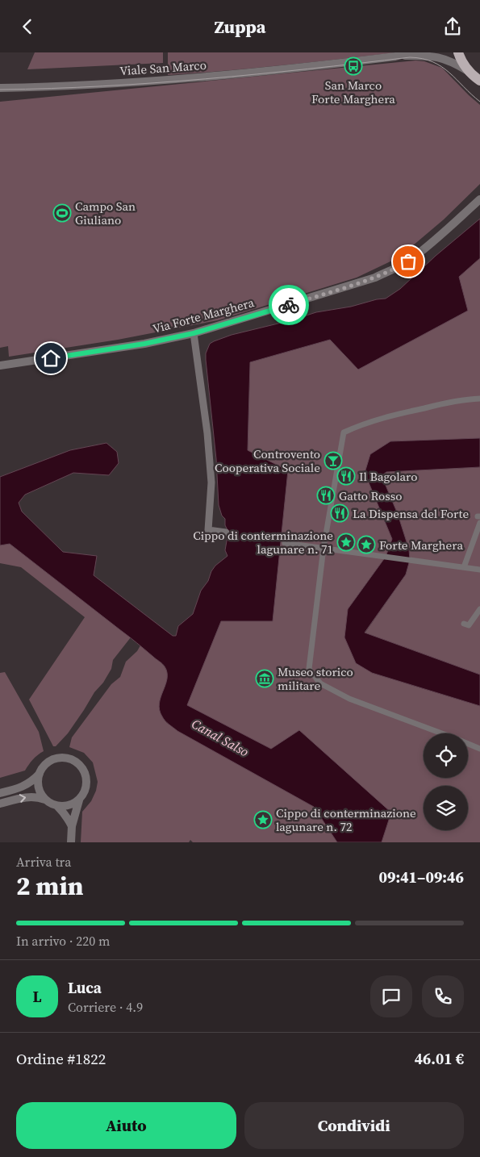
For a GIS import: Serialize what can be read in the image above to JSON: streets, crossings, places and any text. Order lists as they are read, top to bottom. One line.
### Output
{"streets":{"street":["Viale San Marco","Via Forte Marghera"]},"water":["Canal Salso"],"places":{"bus stop":["San Marco Forte Marghera"],"sports":["Campo San Giuliano"],"bar":["Controvento Cooperativa Sociale"],"restaurant":["Il Bagolaro","Gatto Rosso","La Dispensa del Forte"],"place":["Cippo di conterminazione lagunare n. 71","Forte Marghera","Cippo di conterminazione lagunare n. 72"],"museum":["Museo storico militare"]},"page":{"header":"Zuppa","heading":["2 min","Arriva tra","09:41–09:46"],"panel":["Luca","Corriere · 4.9","Ordine #1822","46.01 €"],"bar":"In arrivo · 220 m","round":"L","buttons":["Aiuto","Condividi"]}}
